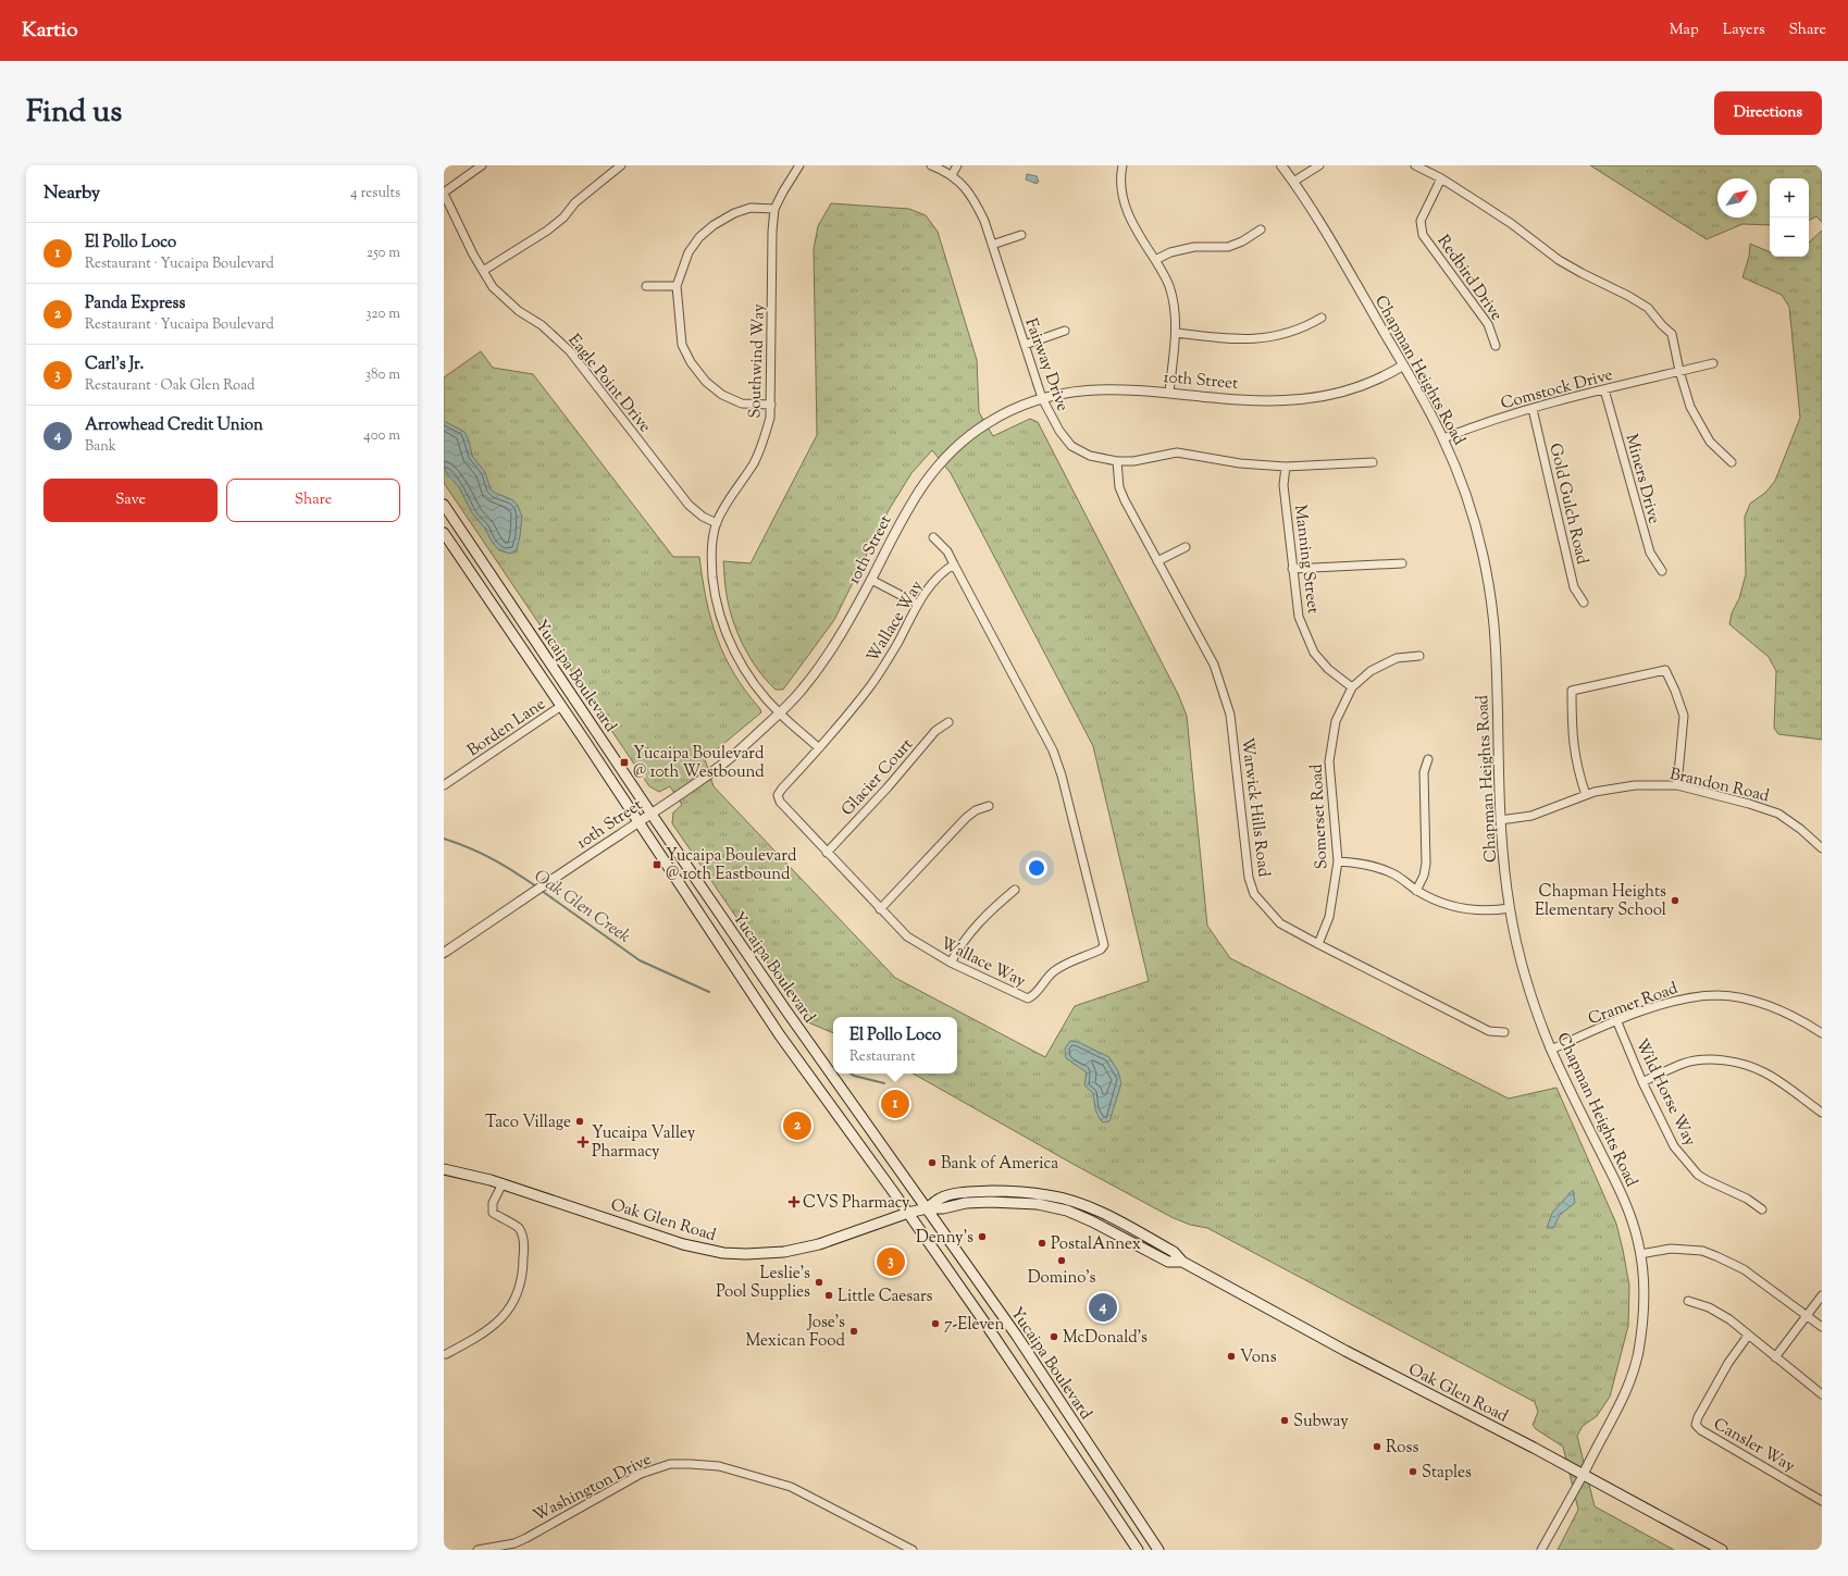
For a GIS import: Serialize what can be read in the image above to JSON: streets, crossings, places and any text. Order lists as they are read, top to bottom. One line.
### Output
{"streets":{"main road":["Yucaipa Boulevard","Oak Glen Road"],"street":["Redbird Drive","Southwind Way","Fairway Drive","Chapman Heights Road","10th Street","Eagle Point Drive","Comstock Drive","Miners Drive","Gold Gulch Road","Manning Street","Wallace Way","Borden Lane","Glacier Court","Brandon Road","Warwick Hills Road","Somerset Road","Cramer Road","Wild Horse Way","Cansler Way","Washington Drive"]},"crossings":[["Southwind Way","10th Street"],["Southwind Way","Eagle Point Drive"],["Southwind Way","Wallace Way"],["Fairway Drive","10th Street"],["Fairway Drive","Manning Street"],["Fairway Drive","Warwick Hills Road"],["Chapman Heights Road","10th Street"],["Chapman Heights Road","Comstock Drive"],["Chapman Heights Road","Brandon Road"],["Chapman Heights Road","Cramer Road"],["Chapman Heights Road","Oak Glen Road"],["10th Street","Yucaipa Boulevard"],["Comstock Drive","Miners Drive"],["Comstock Drive","Gold Gulch Road"],["Manning Street","Somerset Road"],["Wallace Way","Glacier Court"],["Yucaipa Boulevard","Borden Lane"],["Yucaipa Boulevard","Oak Glen Road"],["Warwick Hills Road","Somerset Road"],["Cramer Road","Wild Horse Way"]],"water":["Oak Glen Creek"],"places":{"transit":["Yucaipa Boulevard @ 10th Westbound","Yucaipa Boulevard @ 10th Eastbound"],"other":["Chapman Heights Elementary School","Taco Village","Bank of America","Denny's","PostalAnnex","Domino's","Leslie's Pool Supplies","Little Caesars","7-Eleven","Jose's Mexican Food","McDonald's","Vons","Subway","Ross","Staples"],"health":["Yucaipa Valley Pharmacy","CVS Pharmacy"]},"north":"top right","page":{"header":"Kartio","nav":["Map","Layers","Share"],"title":"Find us","buttons":["Directions",["Save","Share"]],"heading":["Nearby","4 results"],"map_buttons":["+","−"],"list":[{"mark":"1","name":"El Pollo Loco","note":"Restaurant · Yucaipa Boulevard","value":"250 m"},{"mark":"2","name":"Panda Express","note":"Restaurant · Yucaipa Boulevard","value":"320 m"},{"mark":"3","name":"Carl's Jr.","note":"Restaurant · Oak Glen Road","value":"380 m"},{"mark":"4","name":"Arrowhead Credit Union","note":"Bank","value":"400 m"}],"popup":["El Pollo Loco","Restaurant"],"pins":["1","2","3","4"]}}
